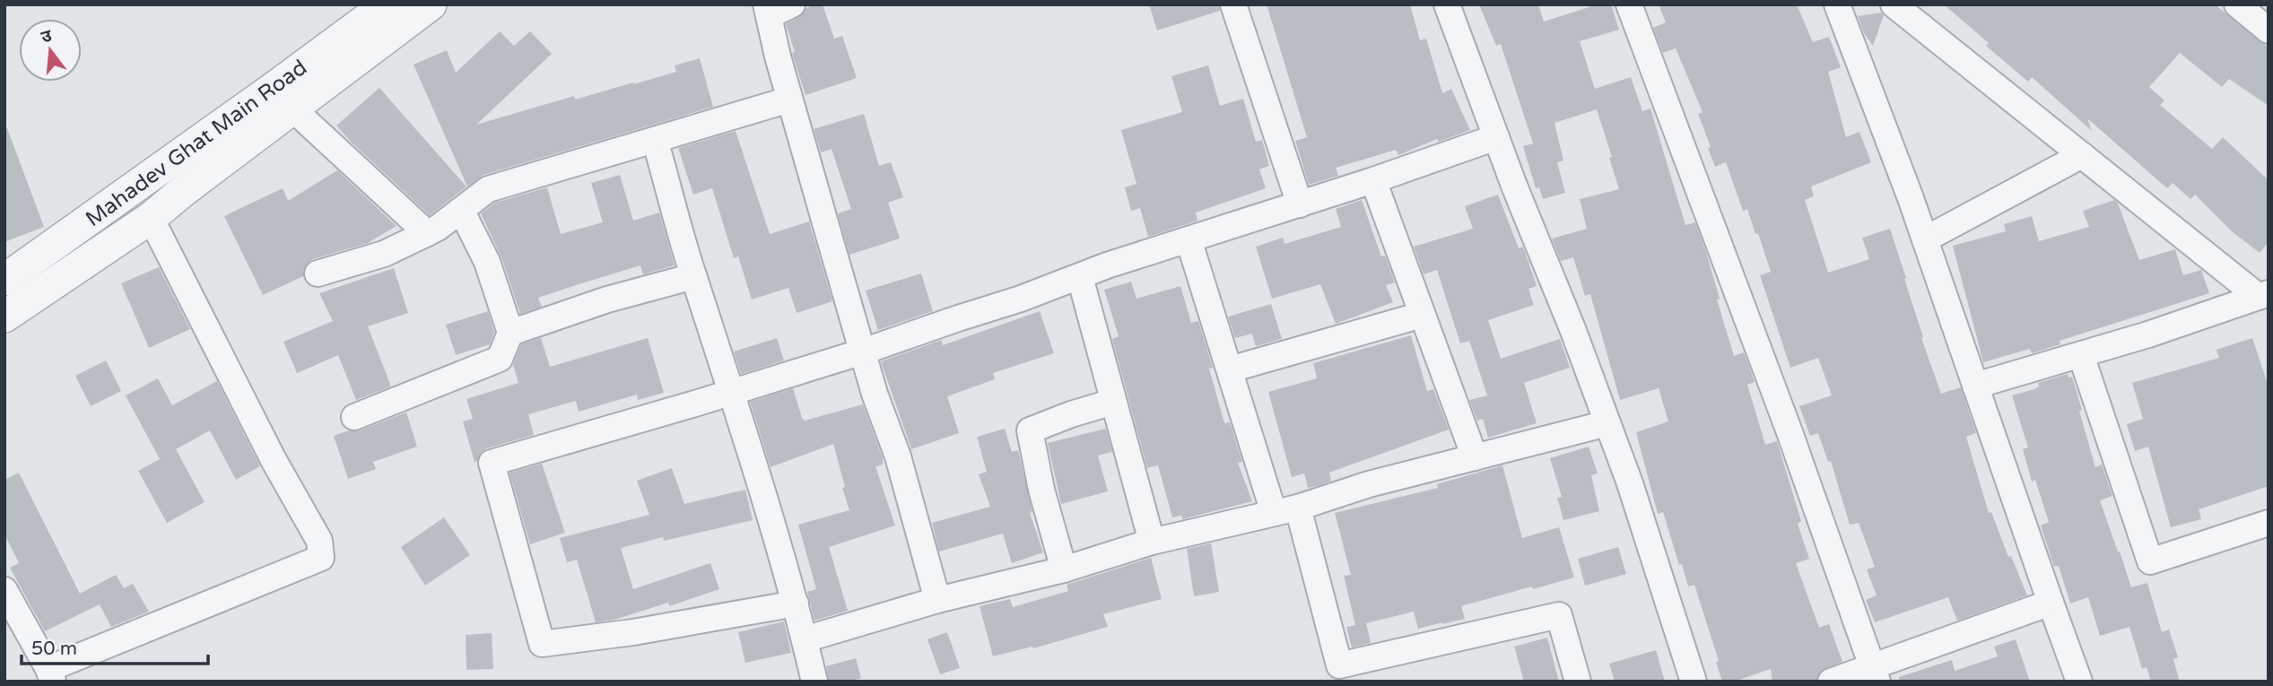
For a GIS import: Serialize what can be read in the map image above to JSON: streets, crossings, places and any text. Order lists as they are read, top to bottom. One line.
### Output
{"streets":{"street":["Mahadev Ghat Main Road"]},"scale_bar":"50 m","north":"top"}
